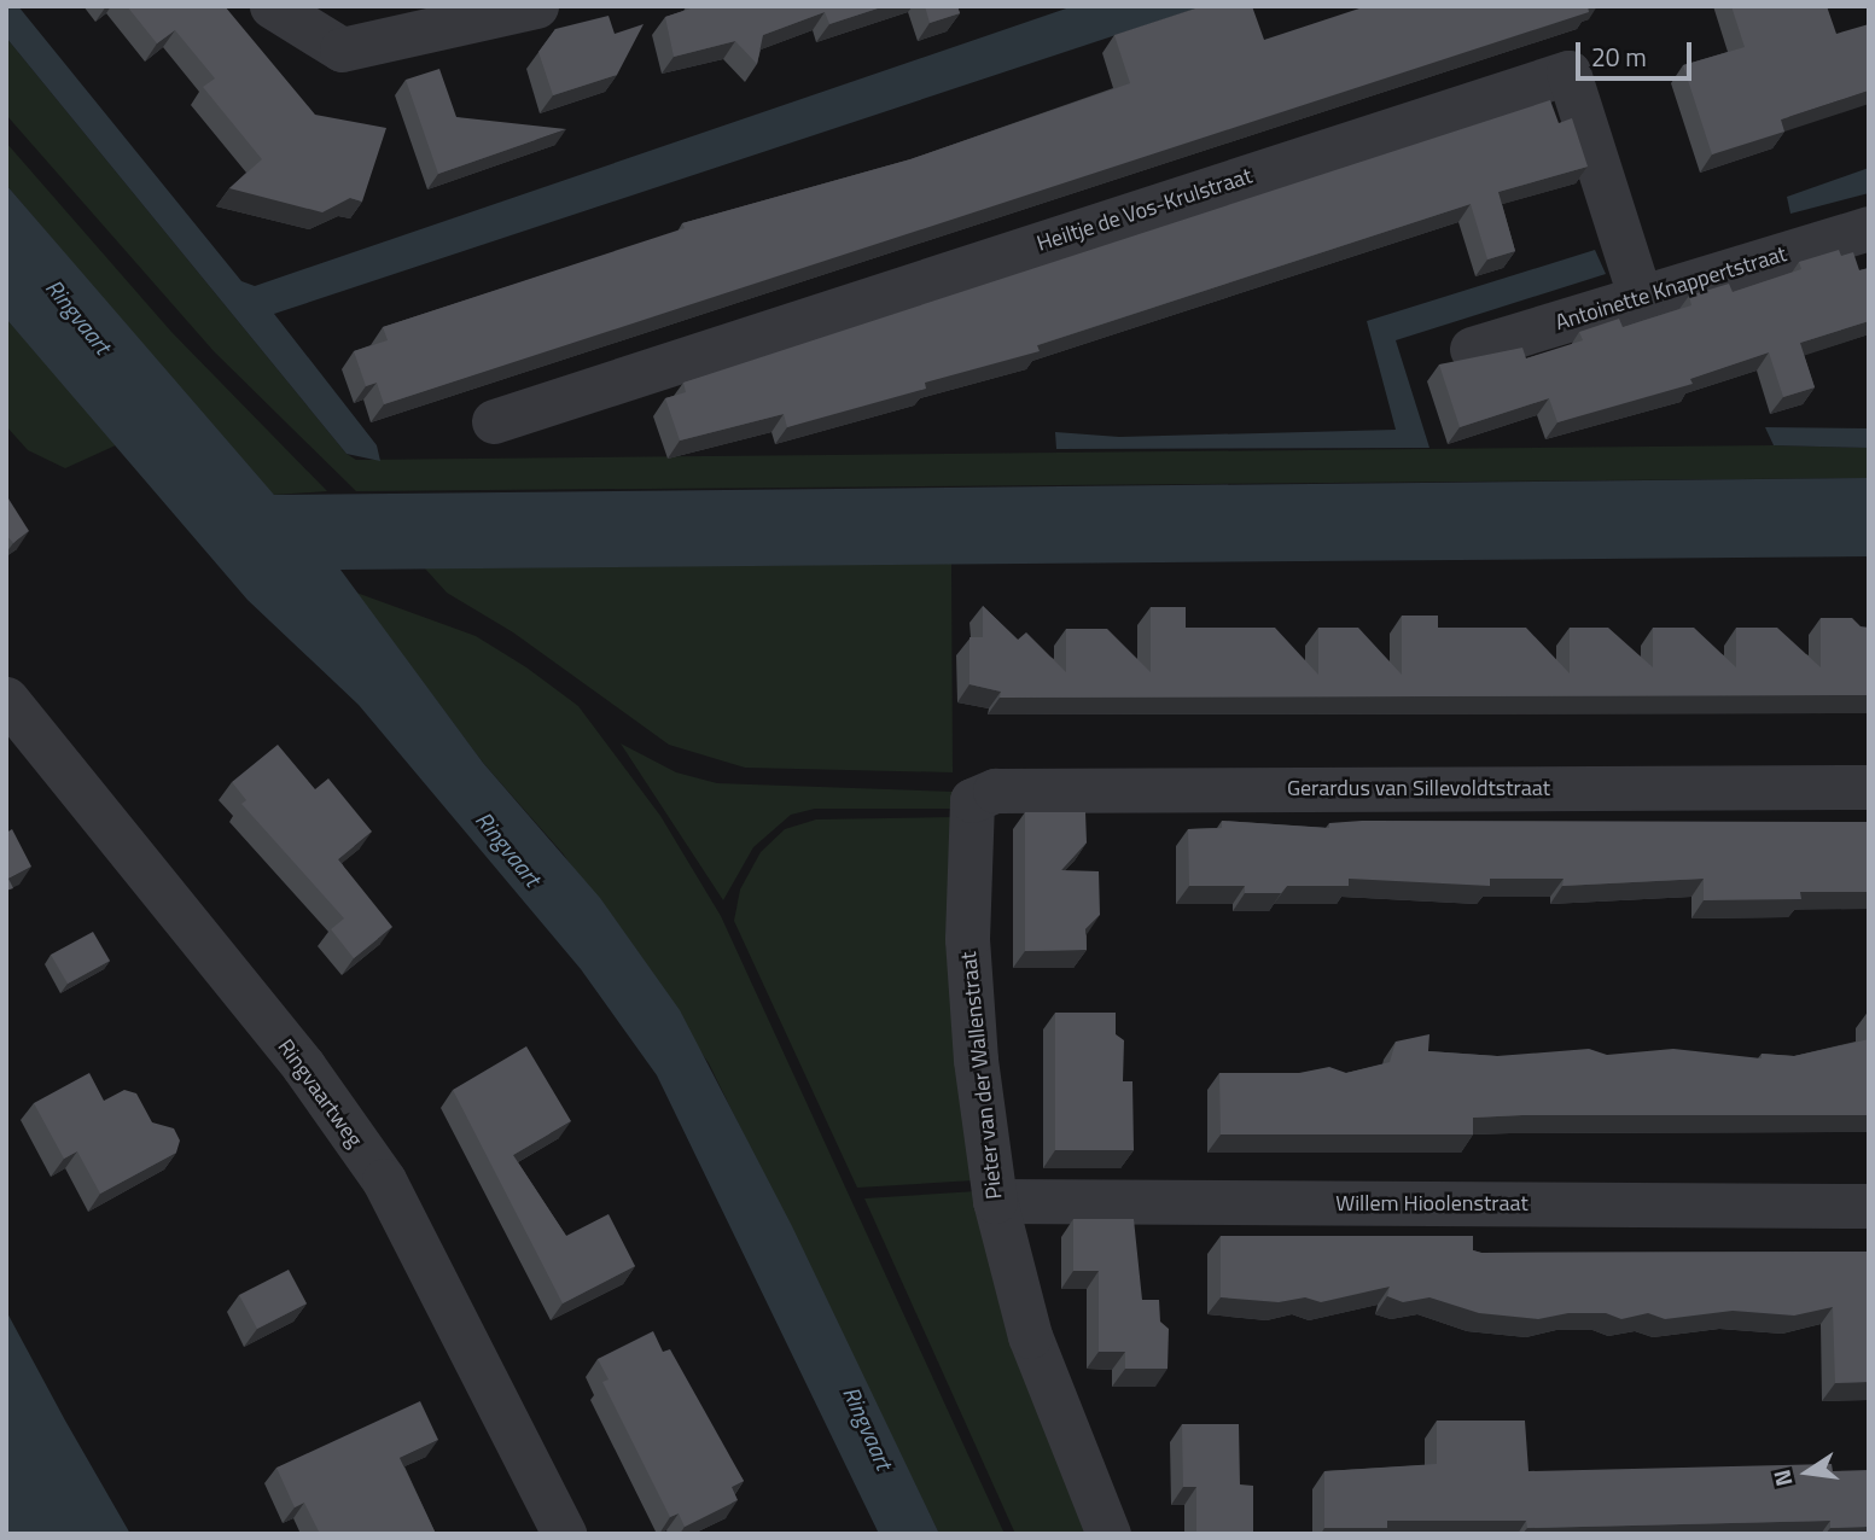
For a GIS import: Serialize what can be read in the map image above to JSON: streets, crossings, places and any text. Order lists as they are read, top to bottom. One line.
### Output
{"streets":{"street":["Heiltje de Vos-Krulstraat","Antoinette Knappertstraat","Gerardus van Sillevoldtstraat","Pieter van der Wallenstraat","Ringvaartweg","Willem Hioolenstraat"]},"crossings":[["Heiltje de Vos-Krulstraat","Antoinette Knappertstraat"],["Gerardus van Sillevoldtstraat","Pieter van der Wallenstraat"],["Pieter van der Wallenstraat","Willem Hioolenstraat"]],"water":["Ringvaart"],"scale_bar":"20 m","north":"left"}
